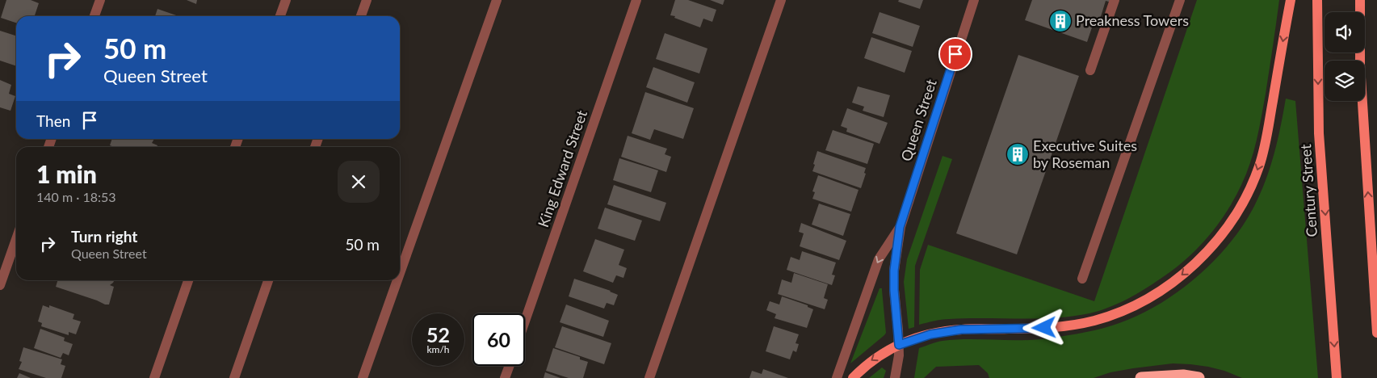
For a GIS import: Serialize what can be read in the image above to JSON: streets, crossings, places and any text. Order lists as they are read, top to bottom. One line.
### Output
{"streets":{"main road":["Century Street"],"street":["Queen Street","King Edward Street"]},"places":{"building":["Preakness Towers","Executive Suites by Roseman"]},"page":{"turn":["50 m","Queen Street"],"then":"Then","heading":["1 min","140 m · 18:53"],"list":[{"name":"Turn right","note":"Queen Street","value":"50 m"}],"speed":"52 km/h","limit":"60"}}
